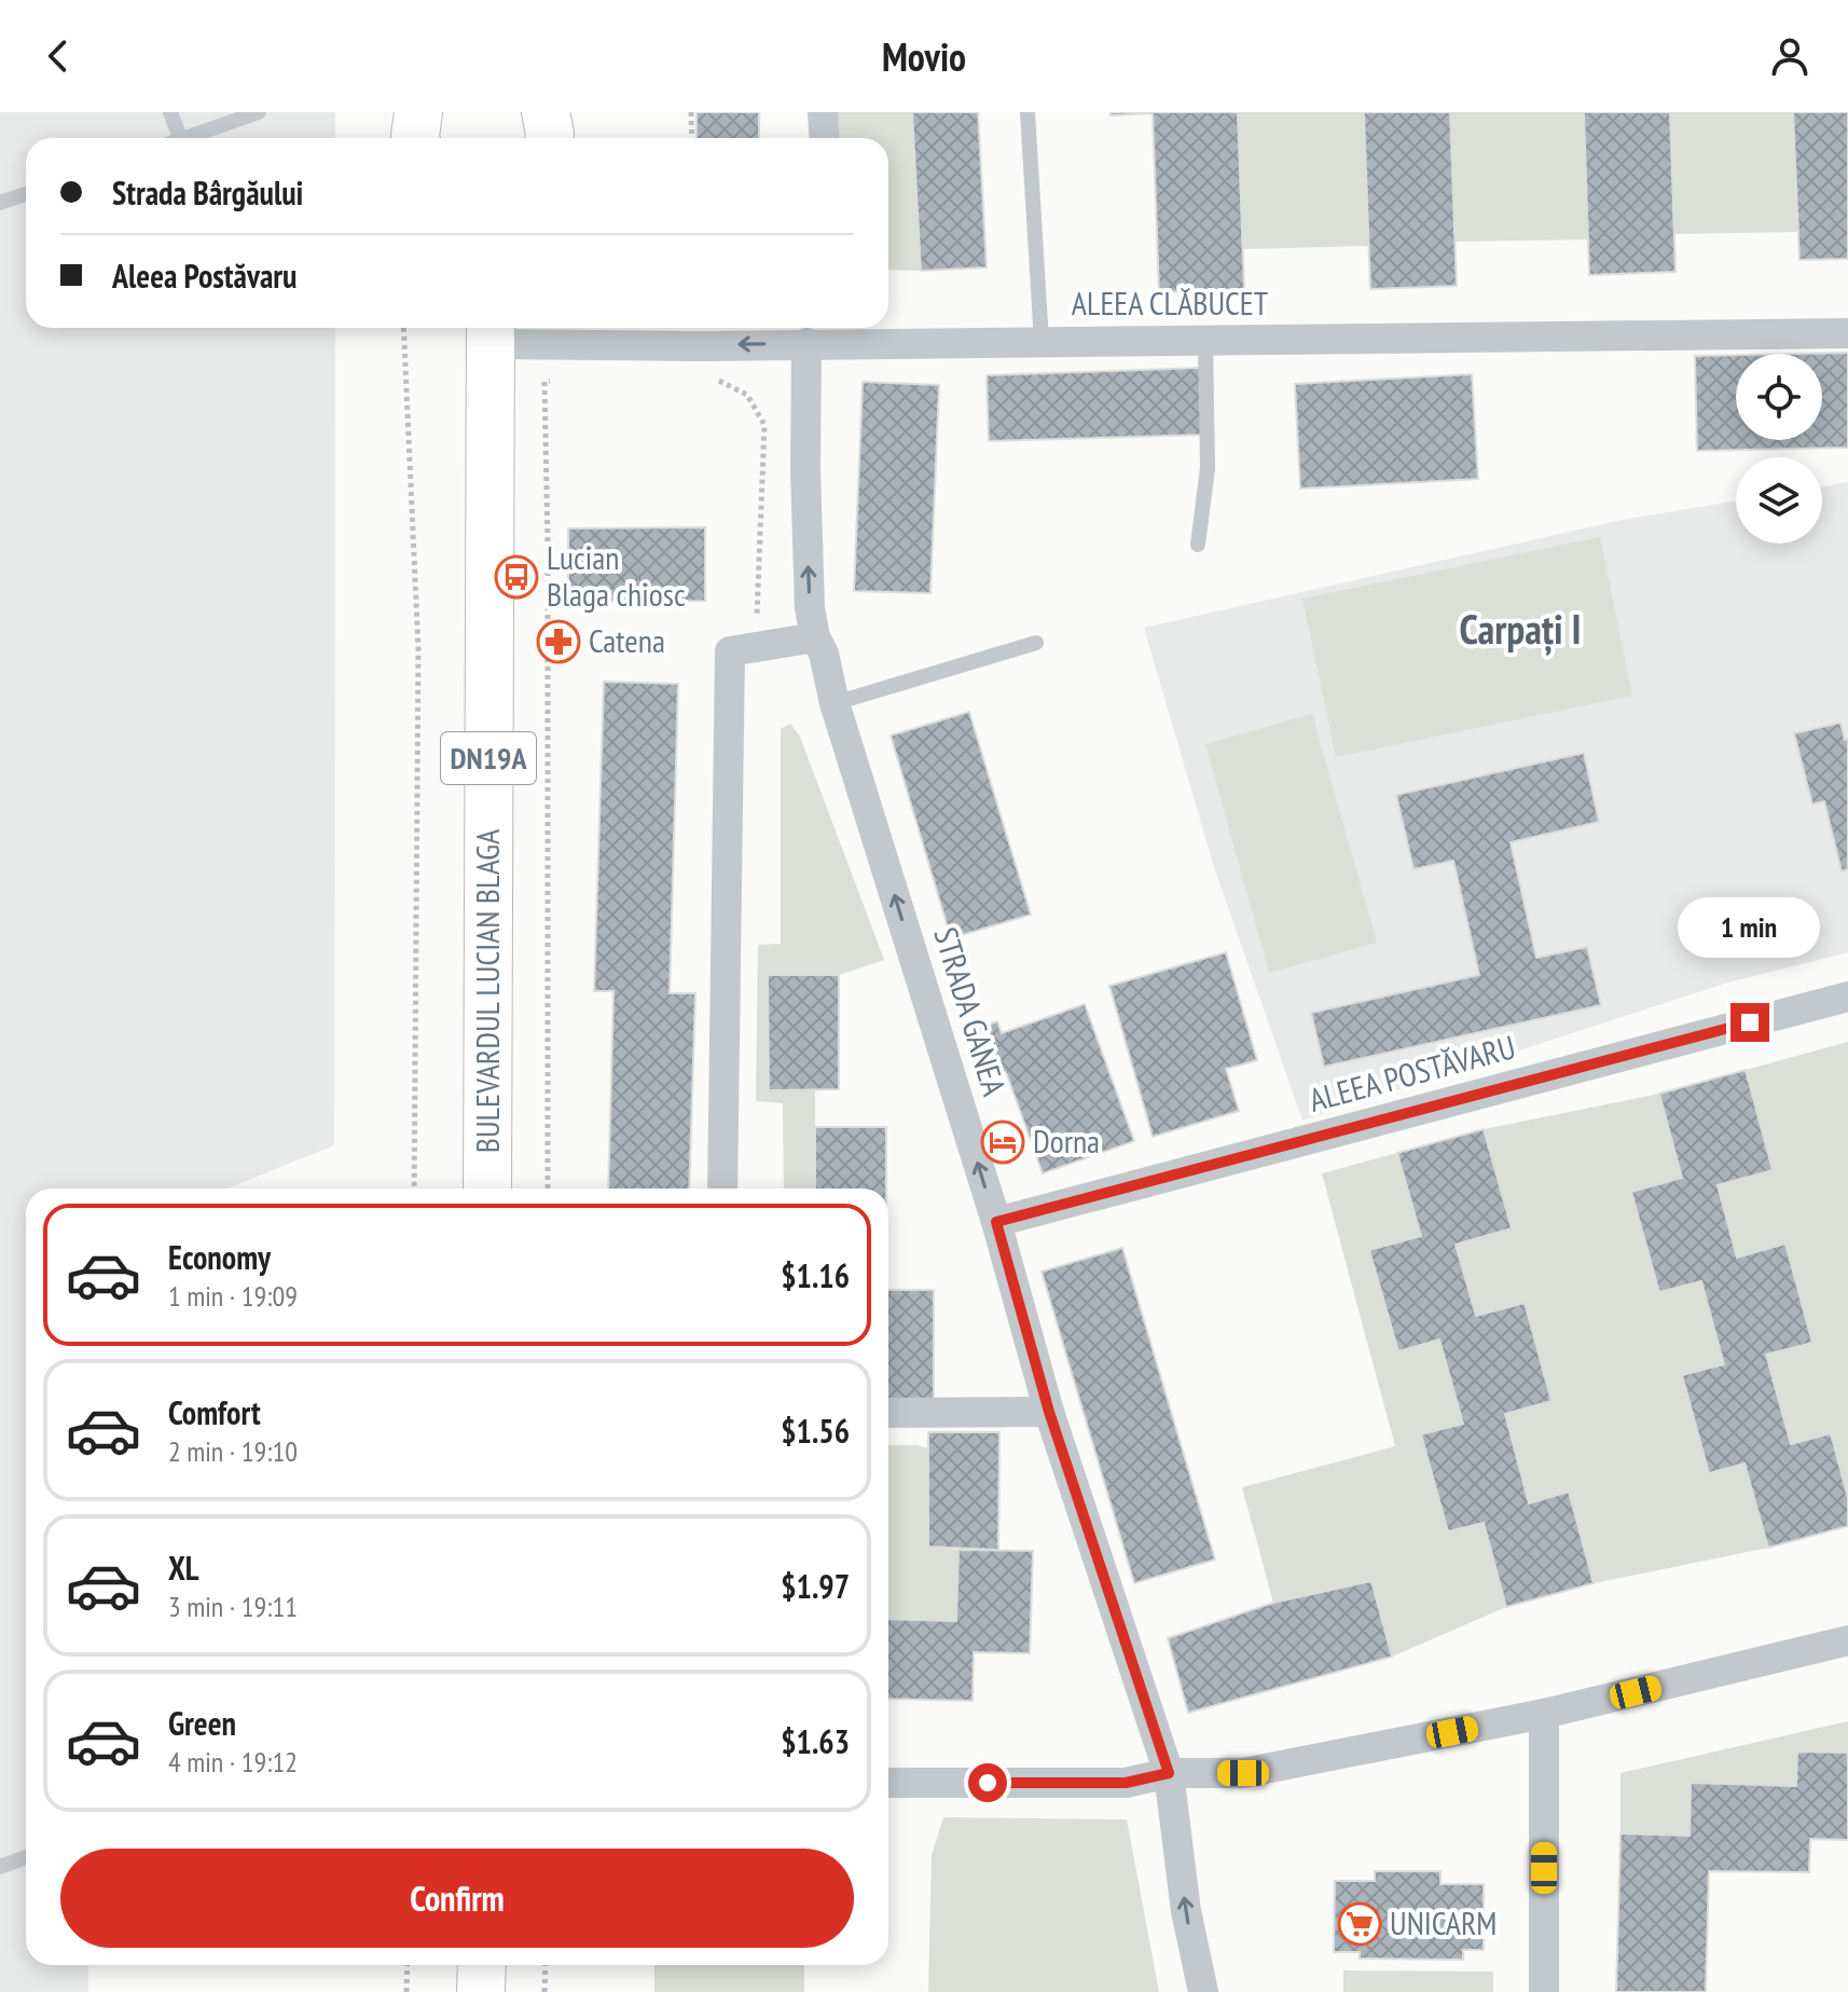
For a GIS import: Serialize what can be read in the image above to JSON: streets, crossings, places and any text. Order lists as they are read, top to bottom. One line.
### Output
{"streets":{"main road":["DN19A","BULEVARDUL LUCIAN BLAGA"],"street":["ALEEA CLĂBUCET","STRADA GANEA","ALEEA POSTĂVARU"]},"crossings":[["ALEEA CLĂBUCET","BULEVARDUL LUCIAN BLAGA"],["ALEEA CLĂBUCET","STRADA GANEA"],["STRADA GANEA","ALEEA POSTĂVARU"]],"districts":["Carpați I"],"places":{"bus stop":["Lucian Blaga chiosc"],"pharmacy":["Catena"],"hotel":["Dorna"],"supermarket":["UNICARM"]},"page":{"header":"Movio","banner":["Strada Bârgăului","Aleea Postăvaru"],"bubble":"1 min","list":[{"name":"Economy","note":"1 min · 19:09","value":"$1.16"},{"name":"Comfort","note":"2 min · 19:10","value":"$1.56"},{"name":"XL","note":"3 min · 19:11","value":"$1.97"},{"name":"Green","note":"4 min · 19:12","value":"$1.63"}],"buttons":"Confirm"}}
